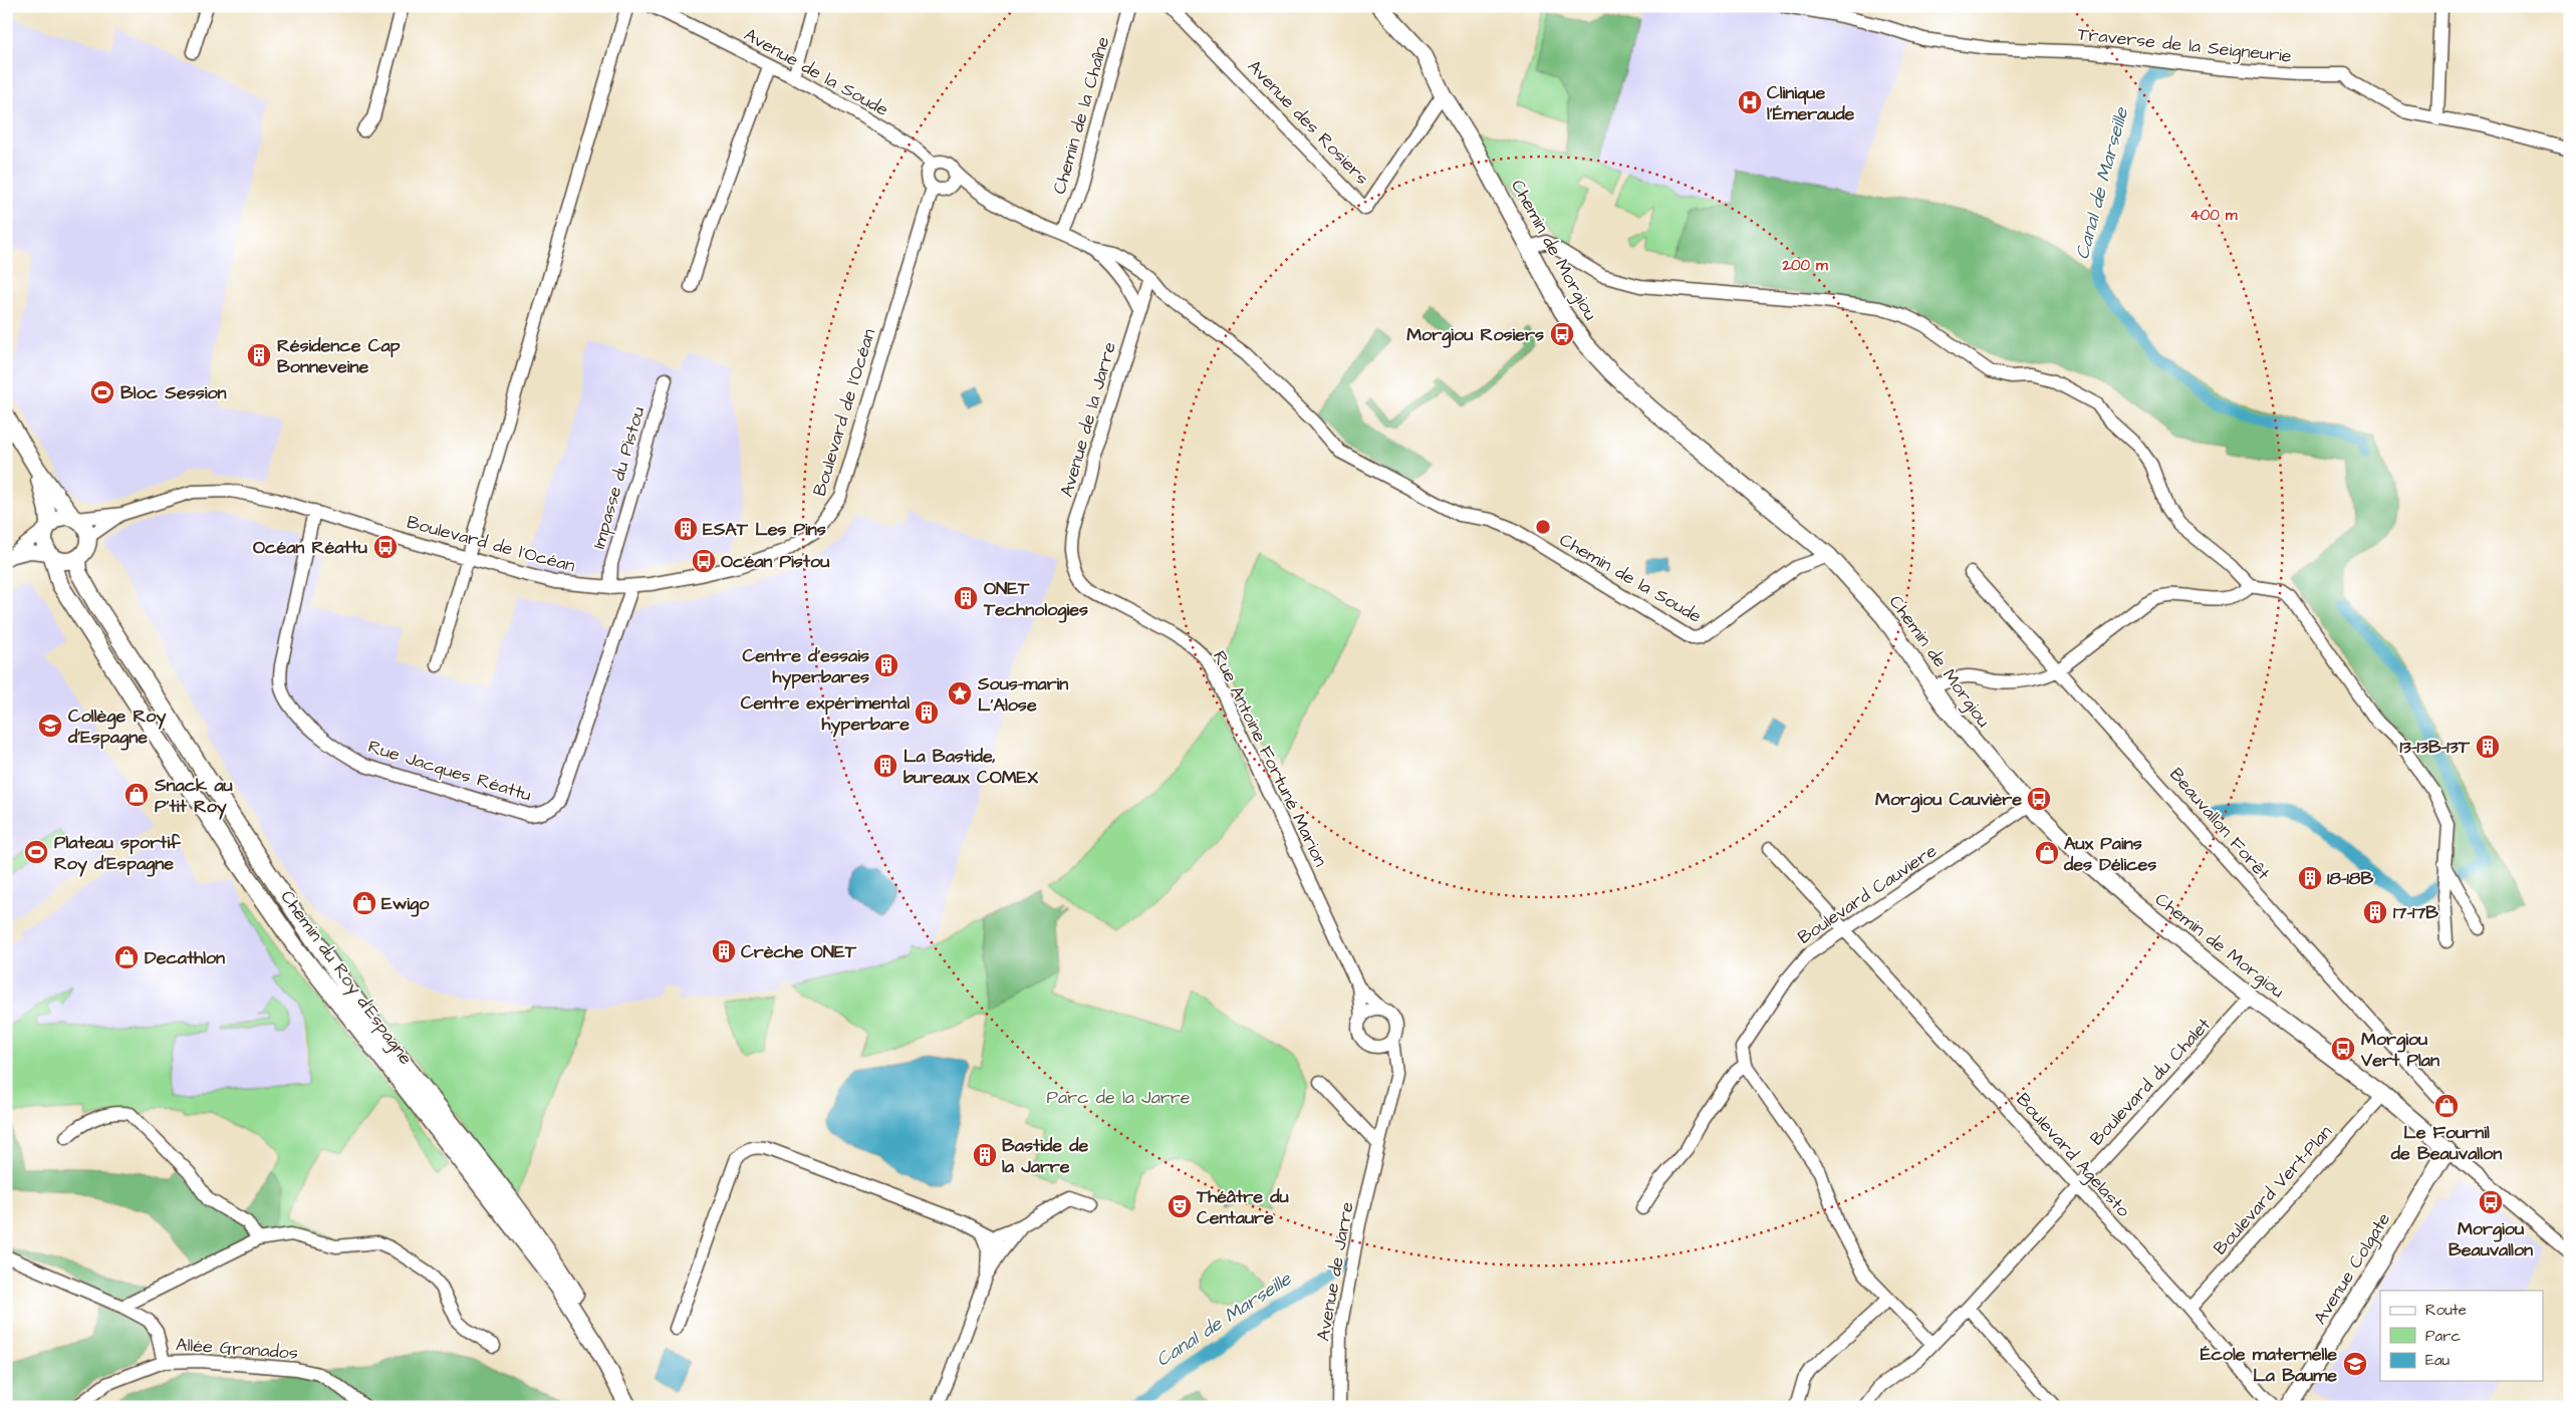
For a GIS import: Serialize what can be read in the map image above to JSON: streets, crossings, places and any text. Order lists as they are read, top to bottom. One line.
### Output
{"streets":{"street":["Traverse de la Seigneurie","Avenue de la Soude","Chemin de la Chaîne","Avenue des Rosiers","Chemin de Morgiou","Boulevard de l'Océan","Avenue de la Jarre","Impasse du Pistou","Chemin de la Soude","Rue Antoine Fortuné Marion","Rue Jacques Réattu","Beauvallon Forêt","Boulevard Cauviere","Chemin du Roy d'Espagne","Boulevard du Chalet","Boulevard Agelasto","Boulevard Vert-Plan","Avenue Colgate","Avenue de Jarre","Allée Granados"]},"crossings":[["Avenue de la Soude","Boulevard de l'Océan"],["Avenue des Rosiers","Chemin de Morgiou"],["Chemin de Morgiou","Chemin de la Soude"],["Chemin de Morgiou","Boulevard Cauviere"],["Chemin de Morgiou","Boulevard du Chalet"],["Chemin de Morgiou","Boulevard Vert-Plan"],["Chemin de Morgiou","Avenue Colgate"],["Boulevard de l'Océan","Impasse du Pistou"],["Boulevard de l'Océan","Rue Jacques Réattu"],["Boulevard de l'Océan","Chemin du Roy d'Espagne"],["Avenue de la Jarre","Chemin de la Soude"],["Avenue de la Jarre","Rue Antoine Fortuné Marion"],["Boulevard Cauviere","Boulevard Agelasto"],["Boulevard du Chalet","Boulevard Agelasto"],["Boulevard Agelasto","Boulevard Vert-Plan"]],"water":["Canal de Marseille"],"parks":["Parc de la Jarre"],"places":{"hospital":["Clinique l'Émeraude"],"bus stop":["Morgiou Rosiers","Océan Réattu","Océan Pistou","Morgiou Cauvière","Morgiou Vert Plan","Morgiou Beauvallon"],"building":["Résidence Cap Bonneveine","ESAT Les Pins","ONET Technologies","Centre d'essais hyperbares","Centre expérimental hyperbare","13-13B-13T","La Bastide, bureaux COMEX","18-18B","17-17B","Crèche ONET","Bastide de la Jarre"],"sports":["Bloc Session","Plateau sportif Roy d'Espagne"],"place":["Sous-marin L'Alose"],"school or university":["Collège Roy d'Espagne","École maternelle La Baume"],"shop":["Snack au P'tit Roy","Aux Pains des Délices","Ewigo","Decathlon","Le Fournil de Beauvallon"],"theatre":["Théâtre du Centaure"]},"legend":["Route","Parc","Eau"],"rings":["400 m","200 m"]}
